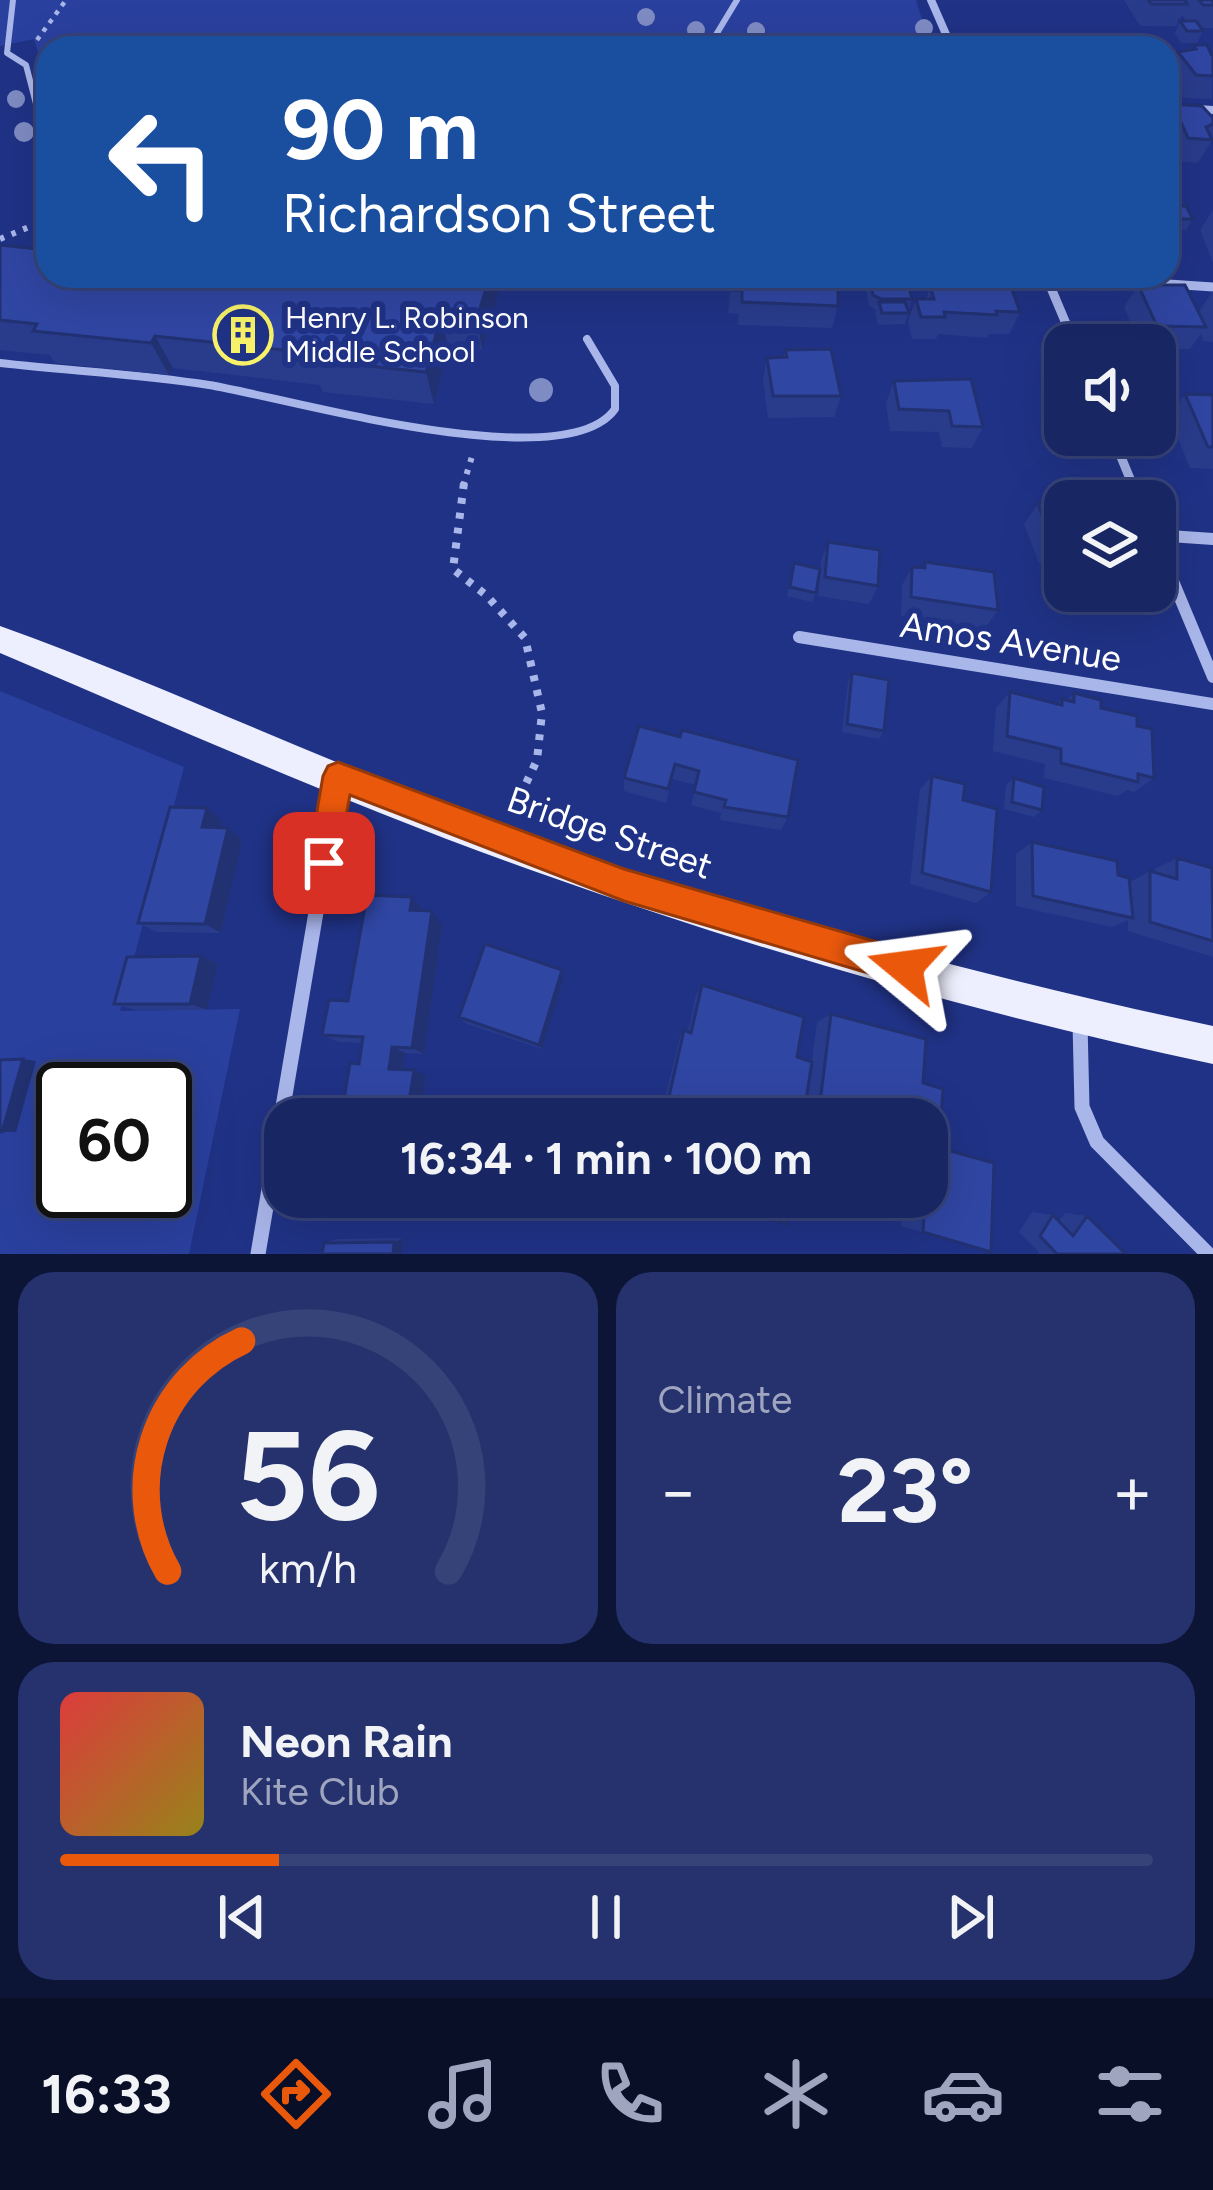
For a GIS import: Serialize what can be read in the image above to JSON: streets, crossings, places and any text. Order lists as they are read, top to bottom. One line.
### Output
{"streets":{"main road":["Bridge Street"],"street":["Amos Avenue"]},"places":{"building":["Henry L. Robinson Middle School"]},"page":{"turn":["90 m","Richardson Street"],"limit":"60","trip":"16:34 · 1 min · 100 m","tile":"Climate","heat":["−","23°","+"],"song":["Neon Rain","Kite Club"],"tabs":"16:33","gauge":["56","km/h"]}}
